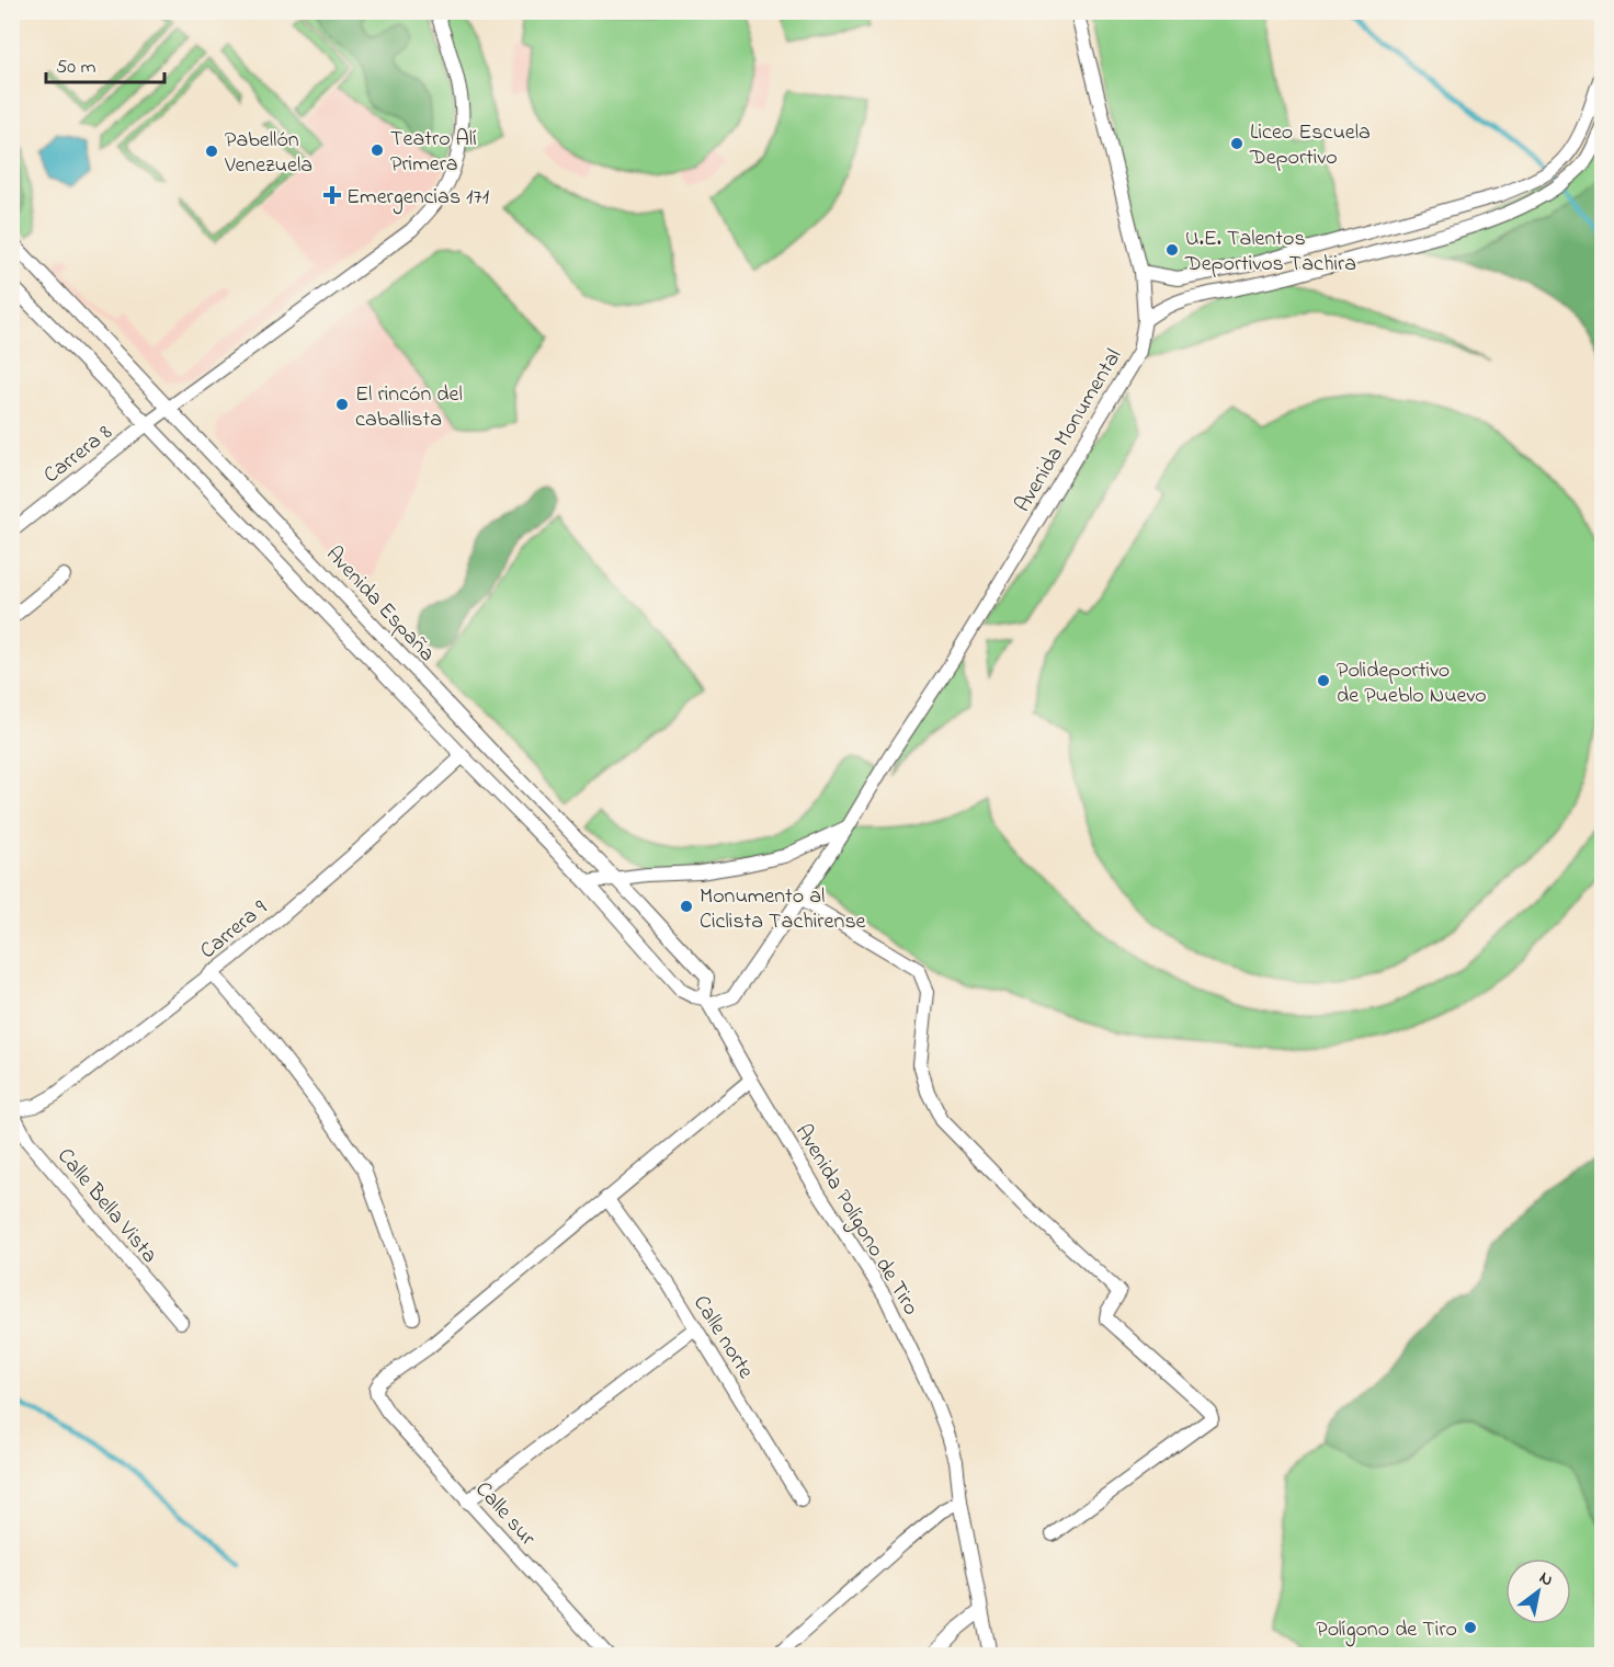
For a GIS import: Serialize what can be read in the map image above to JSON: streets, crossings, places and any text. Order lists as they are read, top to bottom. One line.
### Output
{"streets":{"street":["Avenida Monumental","Carrera 8","Avenida España","Carrera 9","Calle Bella Vista","Avenida Polígono de Tiro","Calle norte","Calle sur"]},"crossings":[["Avenida Monumental","Avenida España"],["Avenida Monumental","Avenida Polígono de Tiro"],["Carrera 8","Avenida España"],["Avenida España","Avenida Polígono de Tiro"],["Carrera 9","Calle Bella Vista"],["Calle norte","Calle sur"]],"places":{"other":["Liceo Escuela Deportivo","Teatro Alí Primera","Pabellón Venezuela","U.E. Talentos Deportivos Tachira","El rincón del caballista","Polideportivo de Pueblo Nuevo","Monumento al Ciclista Tachirense","Polígono de Tiro"],"health":["Emergencias 171"]},"scale_bar":"50 m","north":"top right"}
